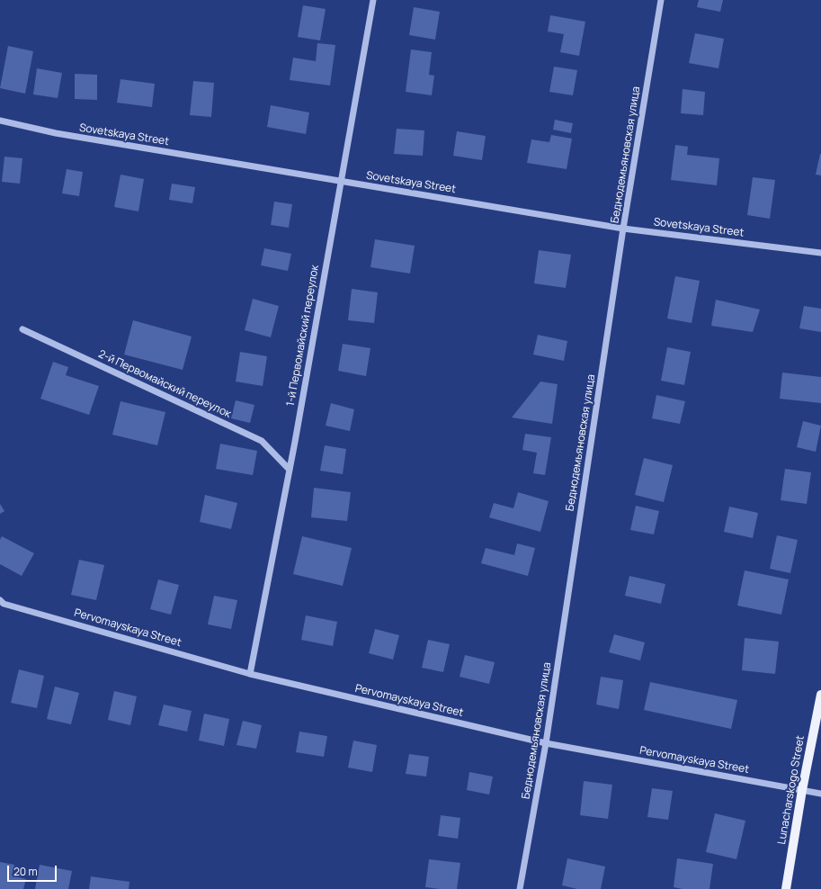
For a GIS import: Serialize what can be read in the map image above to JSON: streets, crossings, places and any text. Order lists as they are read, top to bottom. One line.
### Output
{"streets":{"main road":["Lunacharskogo Street"],"street":["Sovetskaya Street","Беднодемьяновская улица","1-й Первомайский переулок","2-й Первомайский переулок","Pervomayskaya Street"]},"crossings":[["Sovetskaya Street","Беднодемьяновская улица"],["Sovetskaya Street","1-й Первомайский переулок"],["Беднодемьяновская улица","Pervomayskaya Street"],["1-й Первомайский переулок","2-й Первомайский переулок"],["1-й Первомайский переулок","Pervomayskaya Street"],["Pervomayskaya Street","Lunacharskogo Street"]],"scale_bar":"20 m"}
